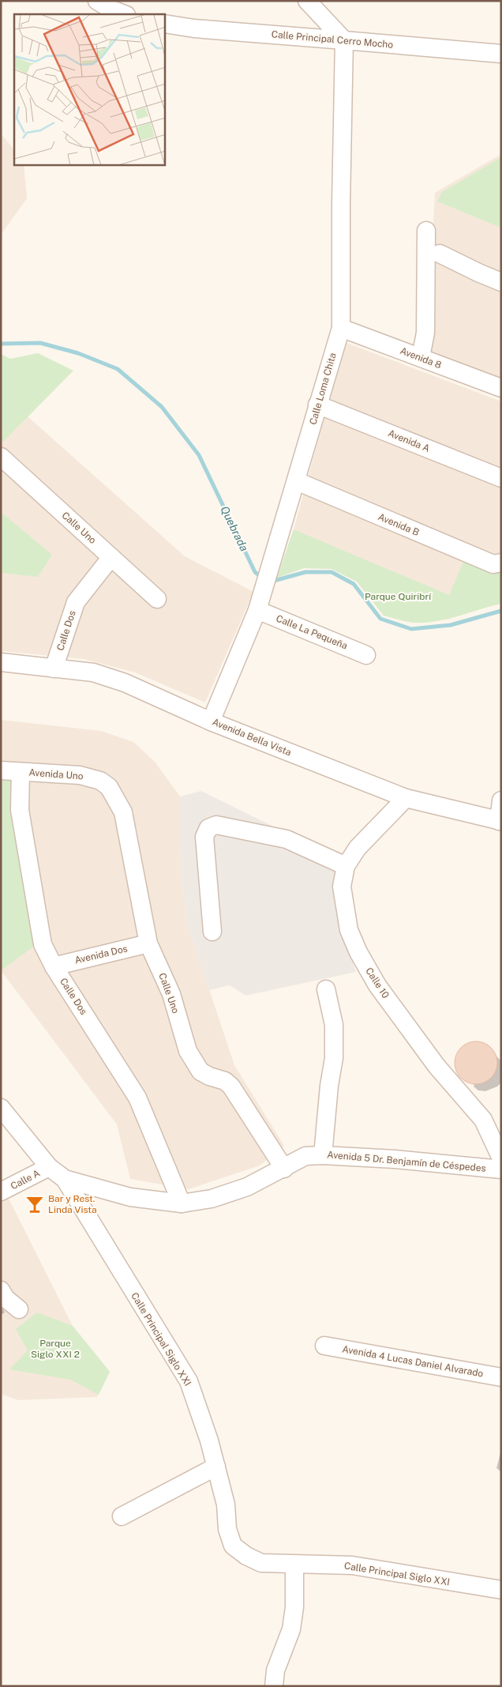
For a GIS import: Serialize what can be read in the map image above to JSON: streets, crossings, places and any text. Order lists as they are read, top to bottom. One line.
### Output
{"streets":{"street":["Calle Principal Cerro Mocho","Avenida 8","Calle Loma Chita","Avenida A","Avenida B","Calle Uno","Calle Dos","Calle La Pequeña","Avenida Bella Vista","Avenida Uno","Avenida Dos","Calle 10","Avenida 5 Dr. Benjamín de Céspedes","Calle A","Calle Principal Siglo XXI","Avenida 4 Lucas Daniel Alvarado"]},"crossings":[["Calle Principal Cerro Mocho","Calle Loma Chita"],["Avenida 8","Calle Loma Chita"],["Calle Loma Chita","Avenida A"],["Calle Loma Chita","Avenida B"],["Calle Loma Chita","Calle La Pequeña"],["Calle Loma Chita","Avenida Bella Vista"],["Calle Uno","Calle Dos"],["Calle Uno","Avenida Uno"],["Calle Uno","Avenida Dos"],["Calle Uno","Avenida 5 Dr. Benjamín de Céspedes"],["Calle Dos","Avenida Bella Vista"],["Calle Dos","Avenida Uno"],["Calle Dos","Avenida Dos"],["Calle Dos","Avenida 5 Dr. Benjamín de Céspedes"],["Avenida Bella Vista","Calle 10"],["Avenida 5 Dr. Benjamín de Céspedes","Calle Principal Siglo XXI"],["Calle A","Calle Principal Siglo XXI"]],"water":["Quebrada"],"parks":["Parque Quiribrí","Parque Siglo XXI 2"],"places":{"bar":["Bar y Rest. Linda Vista"]}}
